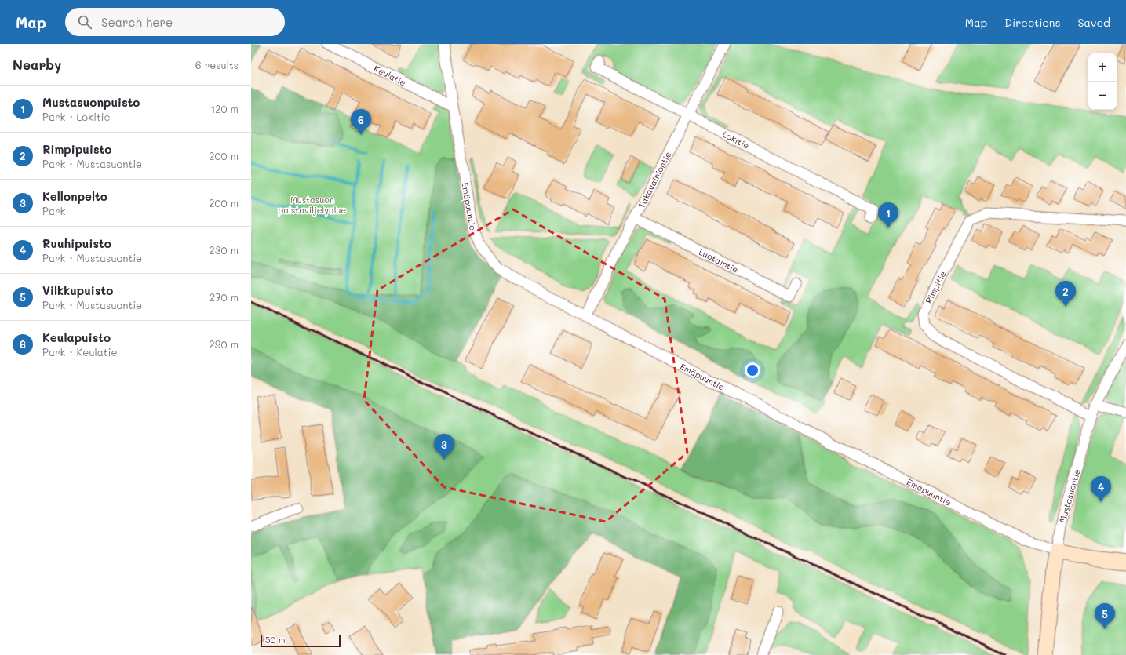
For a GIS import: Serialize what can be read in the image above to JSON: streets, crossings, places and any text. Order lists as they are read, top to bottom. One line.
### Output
{"streets":{"street":["Keulatie","Lokitie","Takavainiontie","Emäpuuntie","Luotaintie","Rimpitie","Mustasuontie"]},"crossings":[["Keulatie","Emäpuuntie"],["Lokitie","Takavainiontie"],["Takavainiontie","Emäpuuntie"],["Takavainiontie","Luotaintie"],["Emäpuuntie","Mustasuontie"],["Rimpitie","Mustasuontie"]],"parks":["Mustasuon palstaviljelyalue"],"scale_bar":"50 m","page":{"header":"Map","search":"Search here","nav":["Map","Directions","Saved"],"heading":["Nearby","6 results"],"map_buttons":["+","−"],"list":[{"mark":"1","name":"Mustasuonpuisto","note":"Park · Lokitie","value":"120 m"},{"mark":"2","name":"Rimpipuisto","note":"Park · Mustasuontie","value":"200 m"},{"mark":"3","name":"Kellonpelto","note":"Park","value":"200 m"},{"mark":"4","name":"Ruuhipuisto","note":"Park · Mustasuontie","value":"230 m"},{"mark":"5","name":"Vilkkupuisto","note":"Park · Mustasuontie","value":"270 m"},{"mark":"6","name":"Keulapuisto","note":"Park · Keulatie","value":"290 m"}],"pins":["6","1","2","3","4","5"],"scale":"50 m"}}
